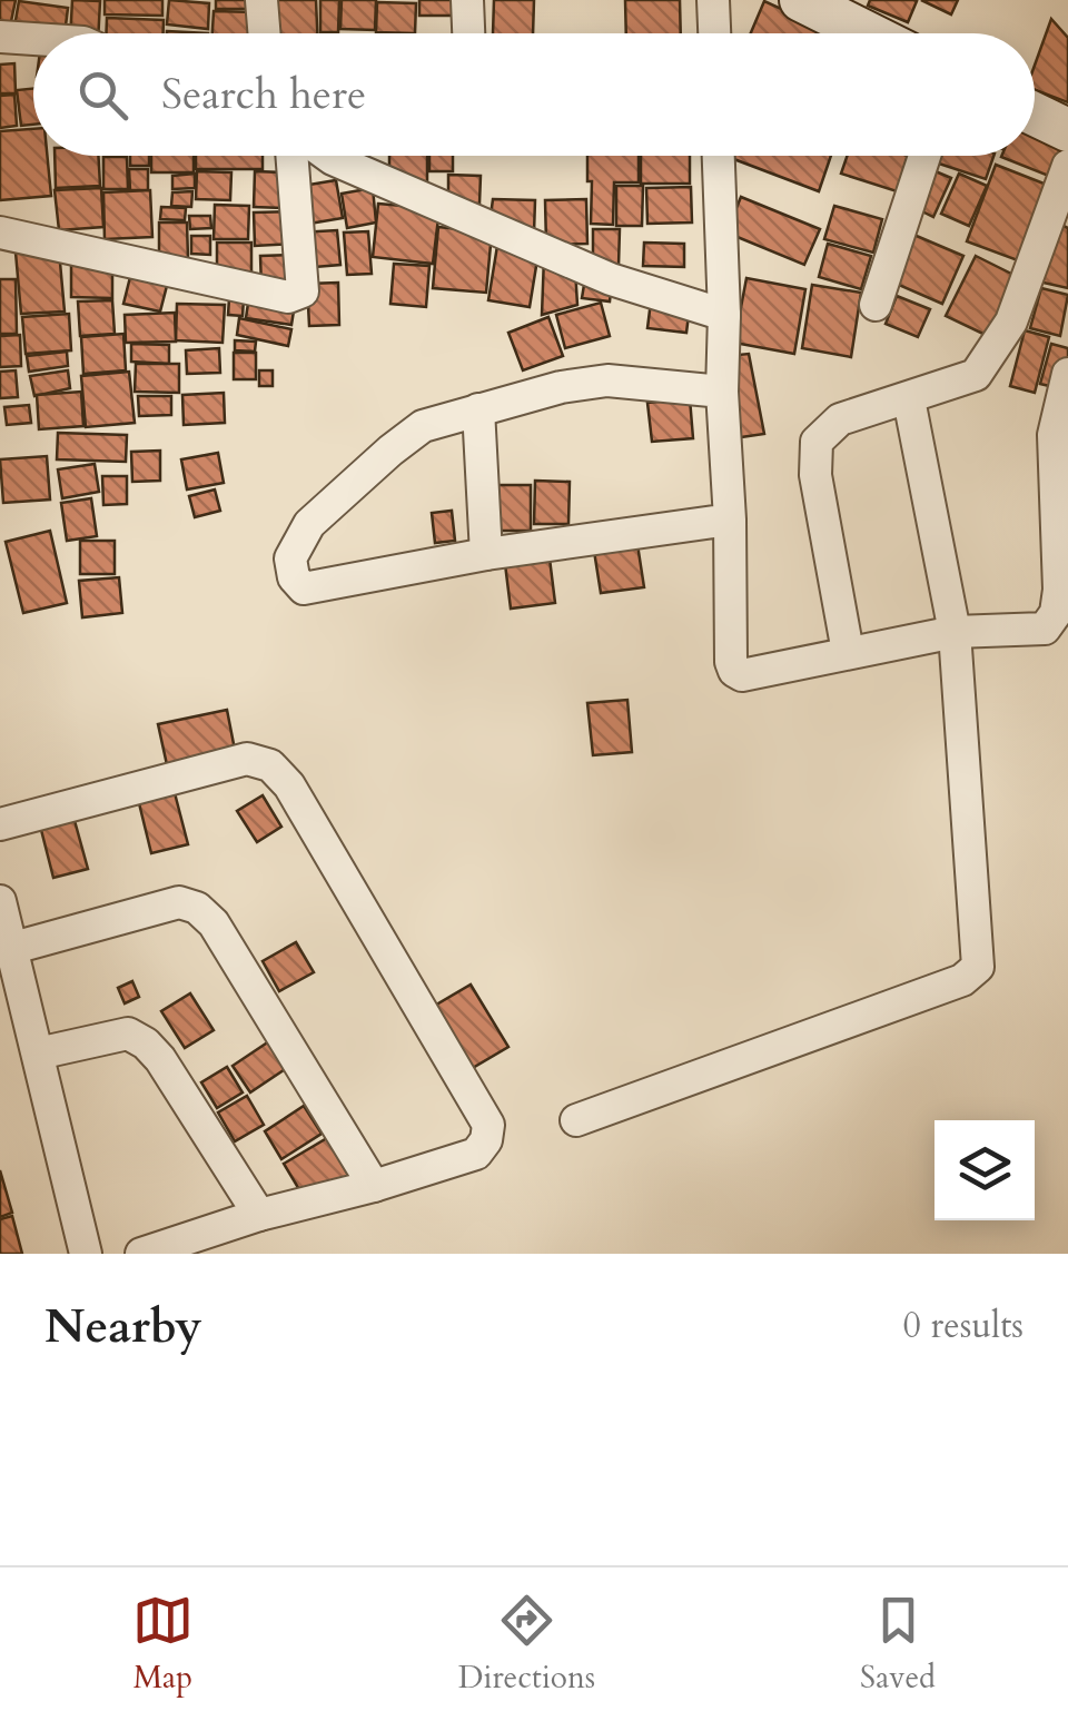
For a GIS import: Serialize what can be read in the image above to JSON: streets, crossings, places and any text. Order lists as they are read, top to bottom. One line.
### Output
{"page":{"search":"Search here","heading":["Nearby","0 results"],"nav":["Map","Directions","Saved"]}}
